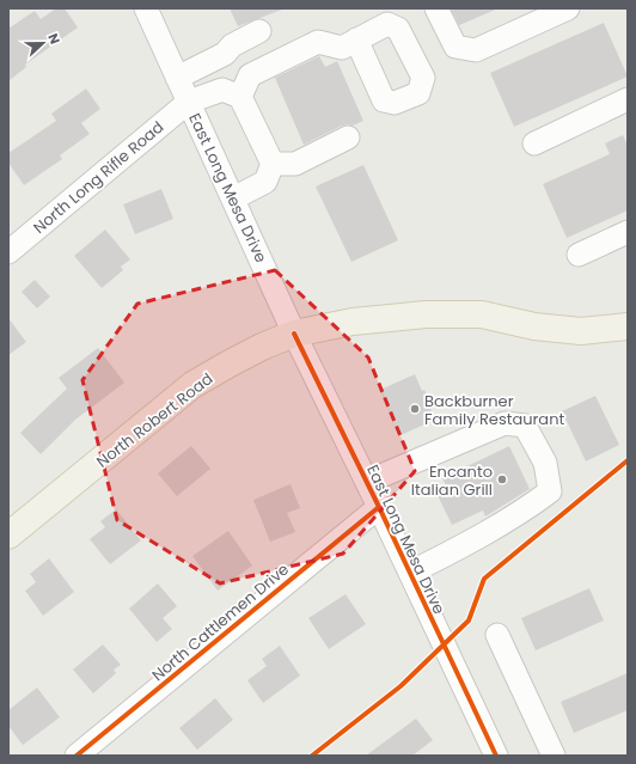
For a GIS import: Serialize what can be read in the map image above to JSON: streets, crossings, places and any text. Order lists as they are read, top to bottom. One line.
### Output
{"streets":{"main road":["North Robert Road"],"street":["North Long Rifle Road","East Long Mesa Drive","North Cattlemen Drive"]},"crossings":[["North Long Rifle Road","East Long Mesa Drive"],["East Long Mesa Drive","North Robert Road"],["East Long Mesa Drive","North Cattlemen Drive"]],"places":["Backburner Family Restaurant","Encanto Italian Grill"],"north":"right"}
